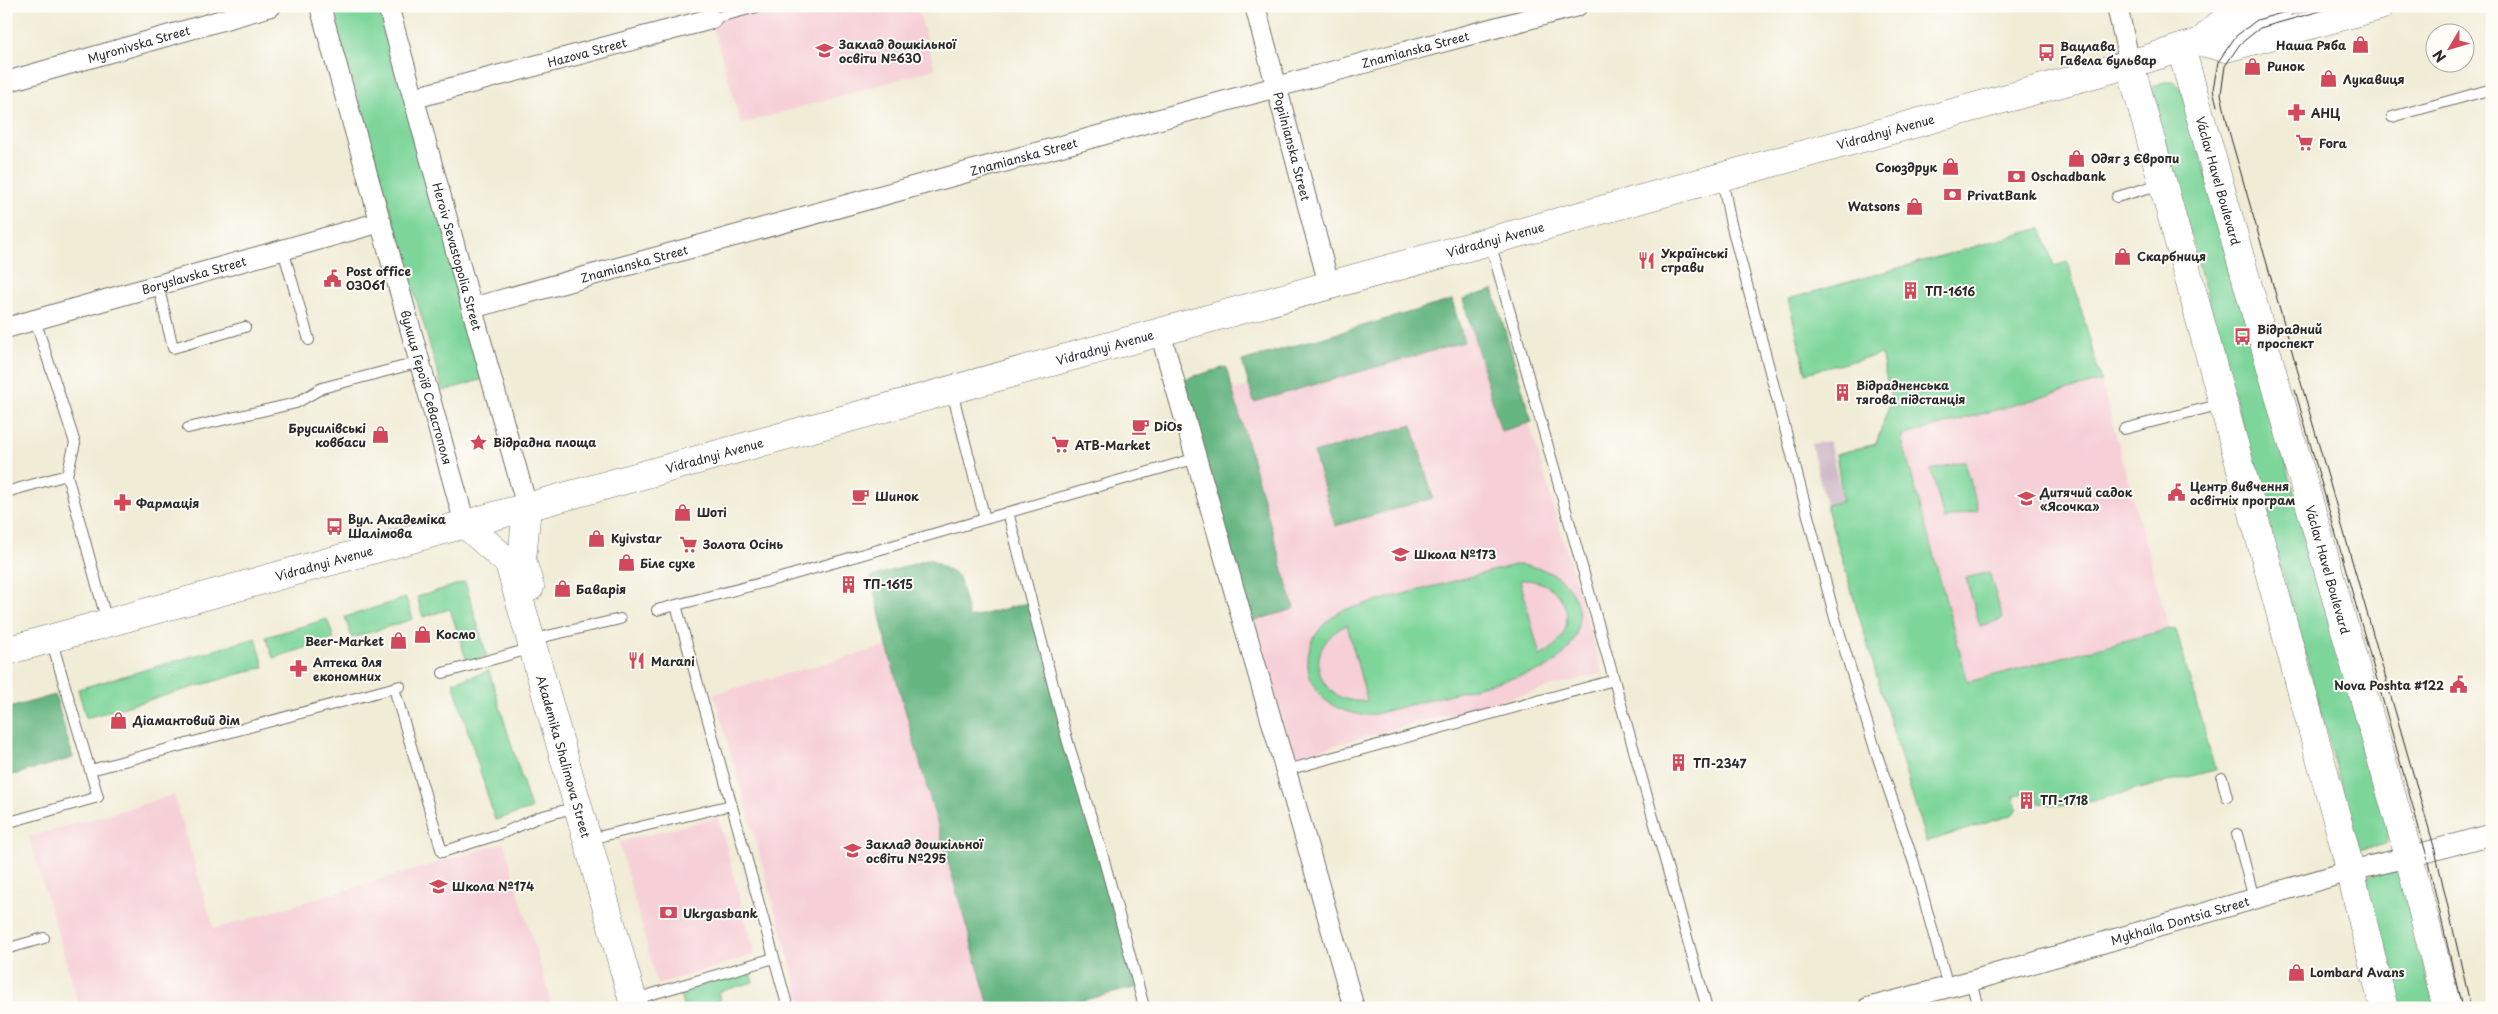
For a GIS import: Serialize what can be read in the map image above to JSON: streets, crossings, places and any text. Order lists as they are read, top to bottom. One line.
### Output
{"streets":{"main road":["Vidradnyi Avenue","Václav Havel Boulevard","Akademika Shalimova Street"],"street":["Myronivska Street","Znamianska Street","Hazova Street","Popilnianska Street","Heroiv Sevastopolia Street","Boryslavska Street","вулиця Героїв Севастополя","Mykhaila Dontsia Street"]},"crossings":[["Znamianska Street","Popilnianska Street"],["Znamianska Street","Heroiv Sevastopolia Street"],["Hazova Street","Heroiv Sevastopolia Street"],["Vidradnyi Avenue","Popilnianska Street"],["Vidradnyi Avenue","Václav Havel Boulevard"],["Vidradnyi Avenue","Heroiv Sevastopolia Street"],["Vidradnyi Avenue","вулиця Героїв Севастополя"],["Vidradnyi Avenue","Akademika Shalimova Street"],["Václav Havel Boulevard","Mykhaila Dontsia Street"],["Heroiv Sevastopolia Street","Akademika Shalimova Street"],["Boryslavska Street","вулиця Героїв Севастополя"],["вулиця Героїв Севастополя","Akademika Shalimova Street"]],"places":{"shop":["Наша Ряба","Ринок","Лукавиця","Одяг з Європи","Союздрук","Watsons","Скарбниця","Брусилівські ковбаси","Шоті","Kyivstar","Біле сухе","Баварія","Космо","Beer-Market","Діамантовий дім","Lombard Avans"],"school or university":["Заклад дошкільної освіти №630","Дитячий садок «Ясочка»","Школа №173","Заклад дошкільної освіти №295","Школа №174"],"bus stop":["Вацлава Гавела бульвар","Відрадний проспект","Вул. Академіка Шалімова"],"pharmacy":["АНЦ","Фармація","Аптека для економних"],"supermarket":["Fora","ATB-Market","Золота Осінь"],"bank":["Oschadbank","PrivatBank","Ukrgasbank"],"restaurant":["Українські страви","Marani"],"public building":["Post office 03061","Центр вивчення освітніх програм","Nova Poshta #122"],"building":["ТП-1616","Відрадненська тягова підстанція","ТП-1615","ТП-2347","ТП-1718"],"cafe":["DiOs","Шинок"],"place":["Відрадна площа"]},"north":"bottom left"}
